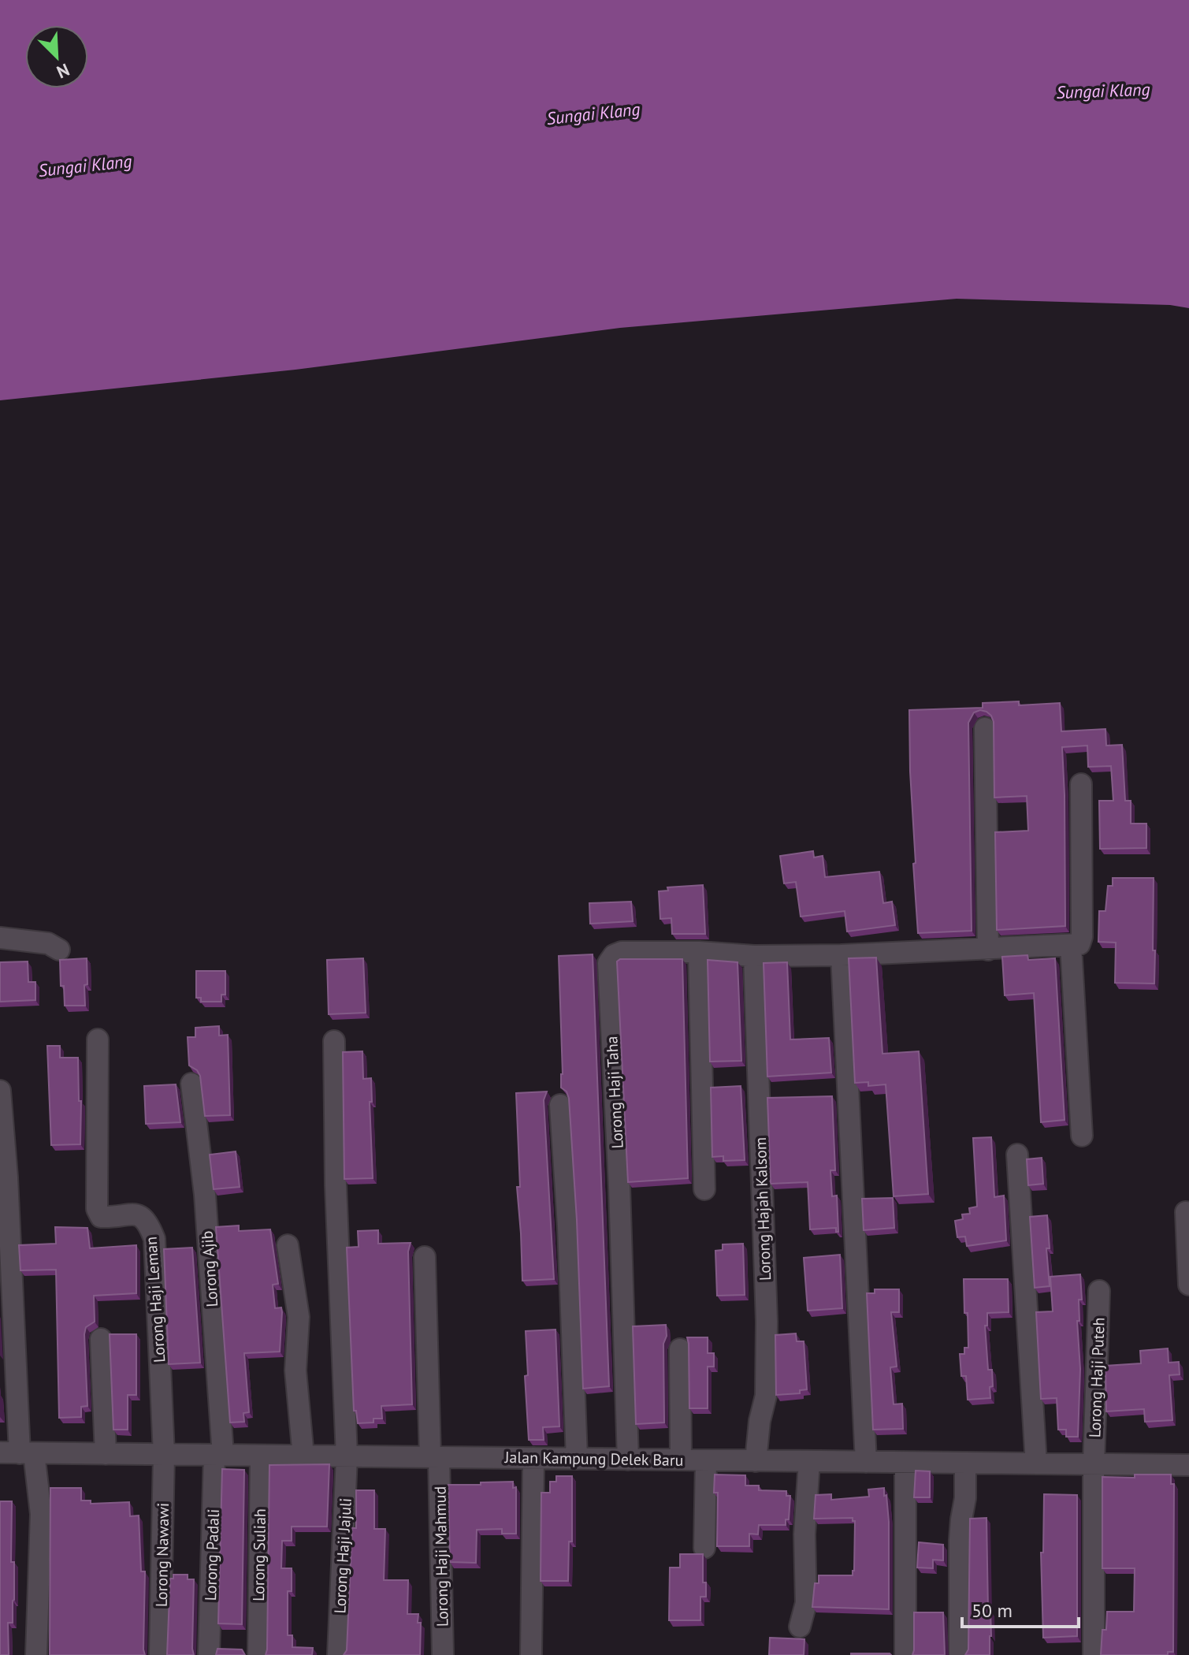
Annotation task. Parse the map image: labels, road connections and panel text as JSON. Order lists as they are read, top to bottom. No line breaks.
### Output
{"streets":{"street":["Lorong Haji Taha","Lorong Hajah Kalsom","Lorong Ajib","Lorong Haji Leman","Lorong Haji Puteh","Jalan Kampung Delek Baru","Lorong Nawawi","Lorong Padali","Lorong Suliah","Lorong Haji Jajuli","Lorong Haji Mahmud"]},"crossings":[["Lorong Haji Taha","Lorong Hajah Kalsom"],["Lorong Haji Taha","Jalan Kampung Delek Baru"],["Lorong Hajah Kalsom","Jalan Kampung Delek Baru"],["Lorong Ajib","Jalan Kampung Delek Baru"],["Lorong Ajib","Lorong Padali"],["Lorong Haji Leman","Jalan Kampung Delek Baru"],["Lorong Haji Leman","Lorong Nawawi"],["Lorong Haji Puteh","Jalan Kampung Delek Baru"],["Jalan Kampung Delek Baru","Lorong Nawawi"],["Jalan Kampung Delek Baru","Lorong Padali"],["Jalan Kampung Delek Baru","Lorong Suliah"],["Jalan Kampung Delek Baru","Lorong Haji Jajuli"],["Jalan Kampung Delek Baru","Lorong Haji Mahmud"]],"water":["Sungai Klang"],"scale_bar":"50 m","north":"bottom right"}
